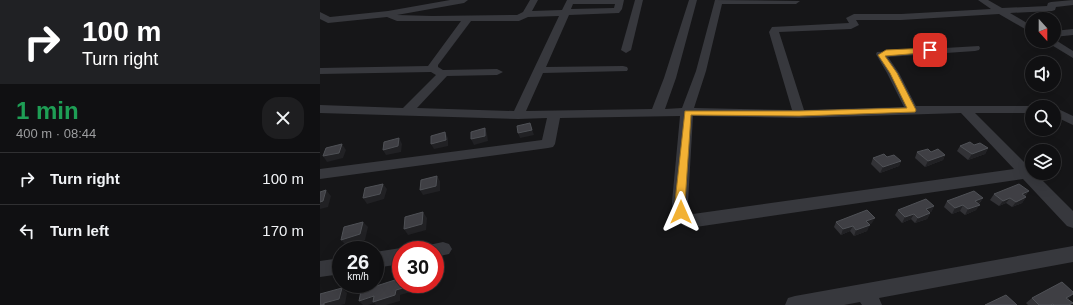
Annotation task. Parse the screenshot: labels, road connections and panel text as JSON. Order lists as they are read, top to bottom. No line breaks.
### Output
{"north":"bottom","page":{"turn":["100 m","Turn right"],"heading":["1 min","400 m · 08:44"],"list":[{"name":"Turn right","value":"100 m"},{"name":"Turn left","value":"170 m"}],"speed":"26 km/h","limit":"30"}}
